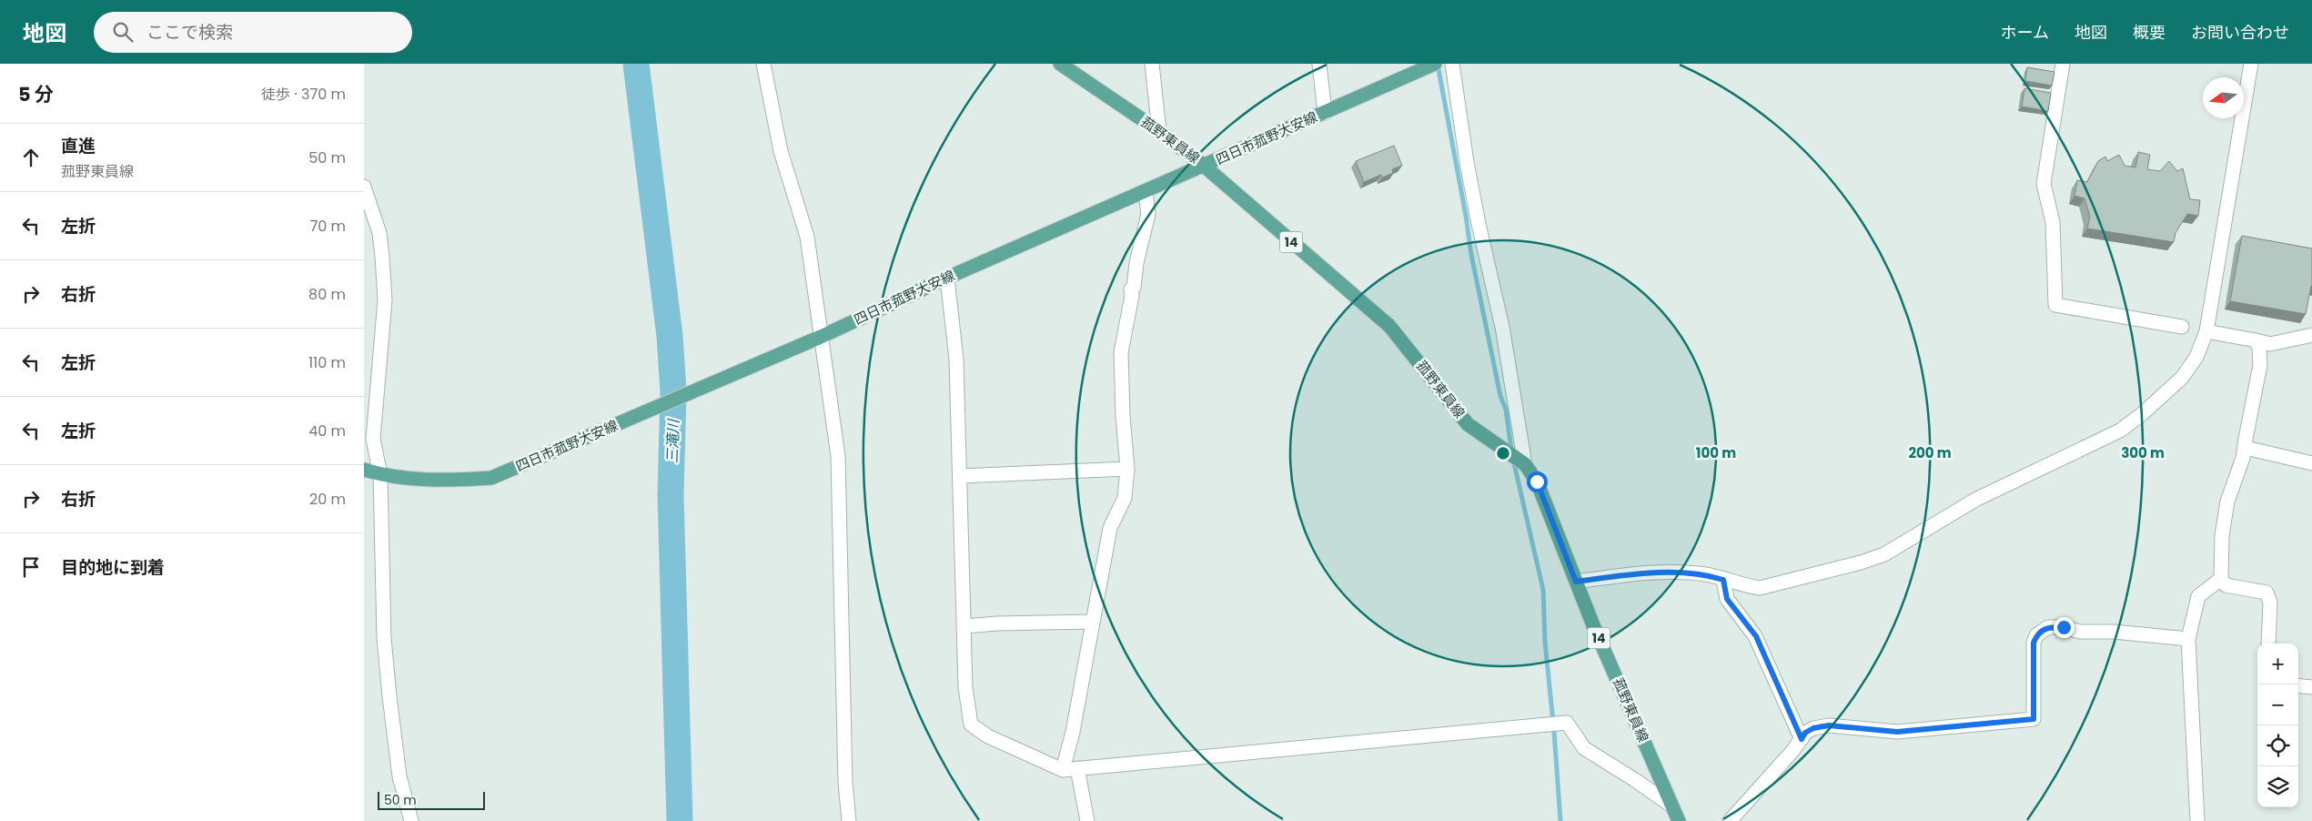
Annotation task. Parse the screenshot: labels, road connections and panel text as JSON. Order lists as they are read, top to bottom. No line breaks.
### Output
{"streets":{"main road":["四日市菰野大安線","菰野東員線","14"]},"crossings":[["四日市菰野大安線","菰野東員線"]],"water":["三滝川"],"scale_bar":"50 m","north":"left","page":{"header":"地図","search":"ここで検索","nav":["ホーム","地図","概要","お問い合わせ"],"heading":["5 分","徒歩 · 370 m"],"list":[["直進","菰野東員線","50 m"],["左折","70 m"],["右折","80 m"],["左折","110 m"],["左折","40 m"],["右折","20 m"],"目的地に到着"],"map_buttons":["+","−"],"scale":"50 m"},"rings":["100 m","200 m","300 m"]}
